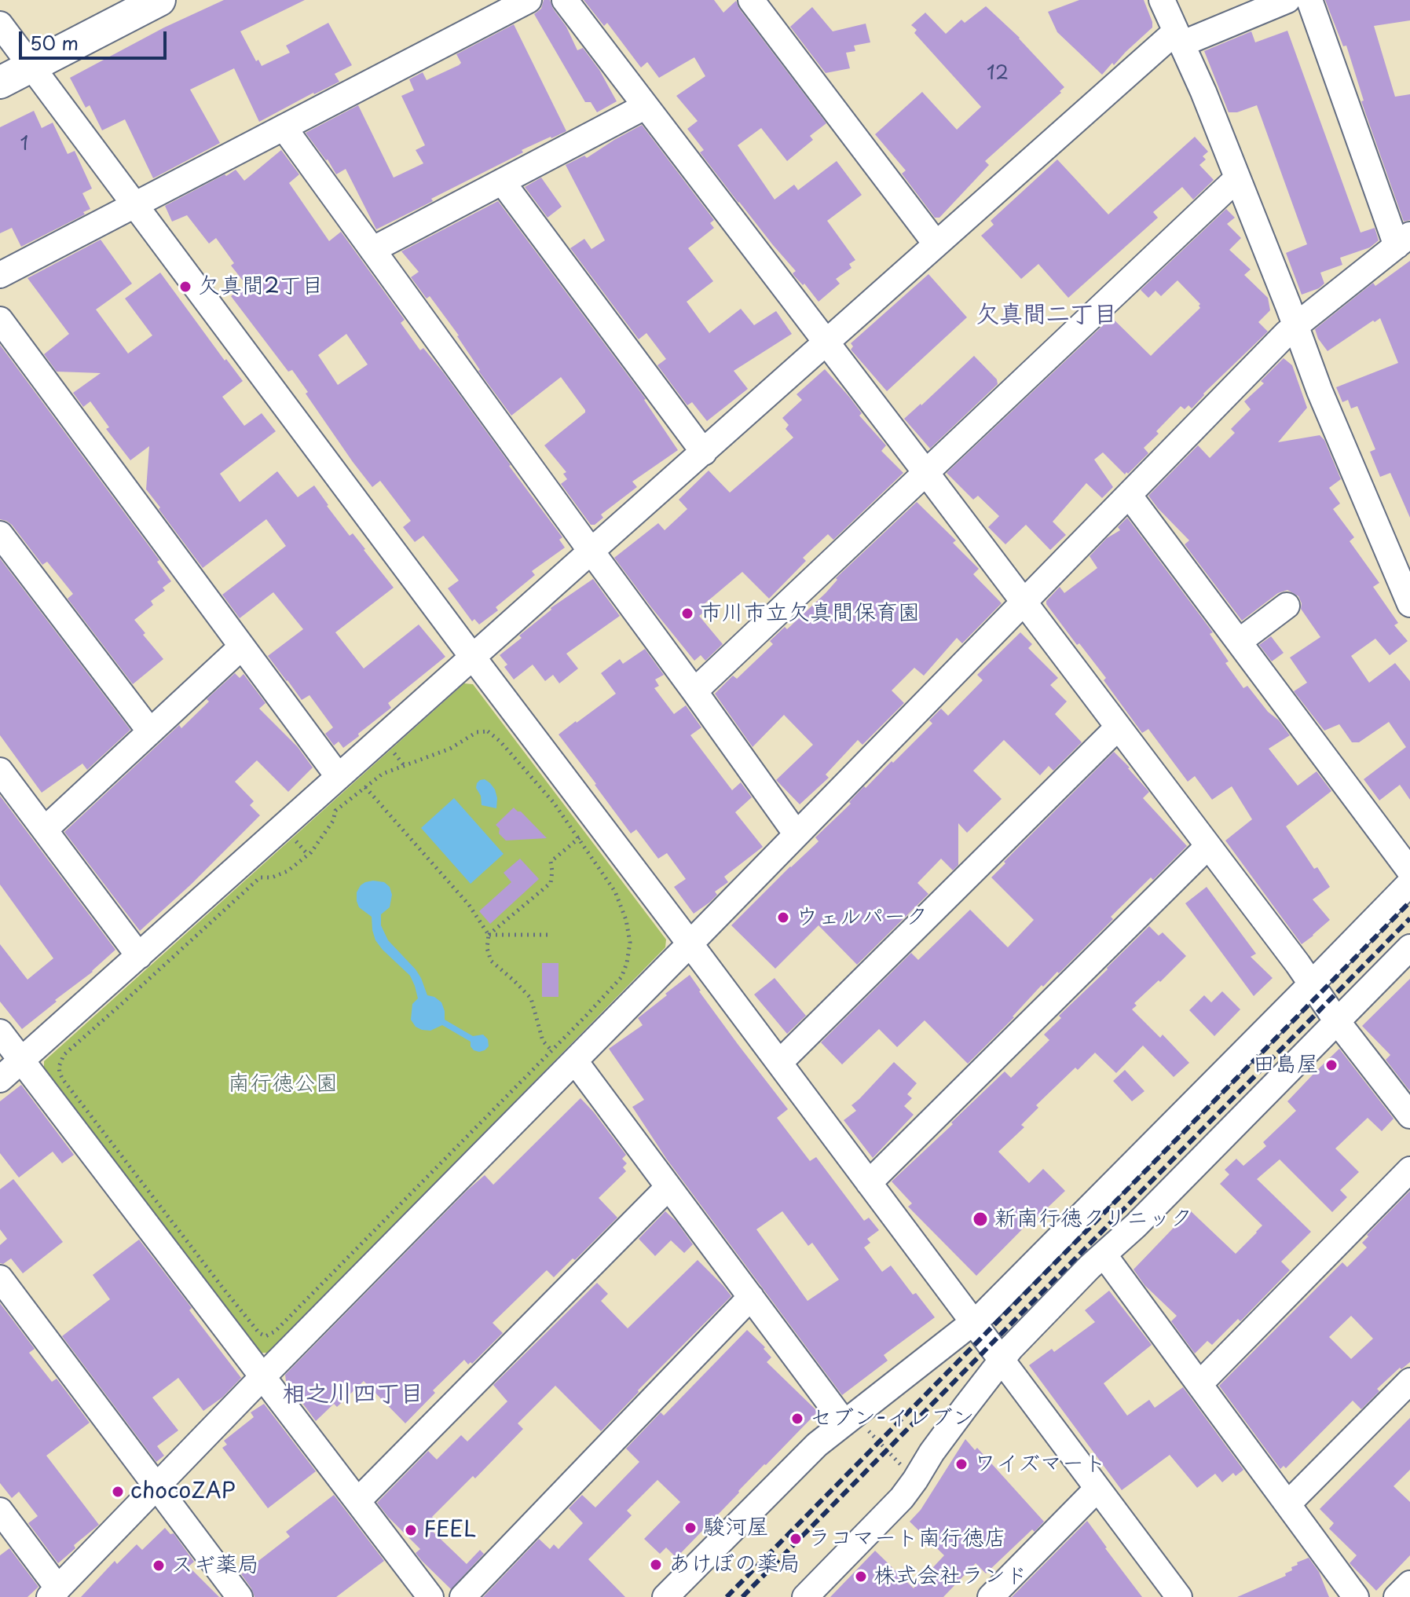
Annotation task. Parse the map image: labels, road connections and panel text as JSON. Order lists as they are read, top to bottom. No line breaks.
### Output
{"districts":["欠真間二丁目","相之川四丁目"],"parks":["南行徳公園"],"places":["欠真間2丁目","市川市立欠真間保育園","ウェルパーク","田島屋","新南行徳クリニック","セブン-イレブン","ワイズマート","chocoZAP","駿河屋","FEEL","ラコマート南行徳店","あけぼの薬局","スギ薬局","株式会社ランド"],"house_numbers":["12","1"],"scale_bar":"50 m"}
